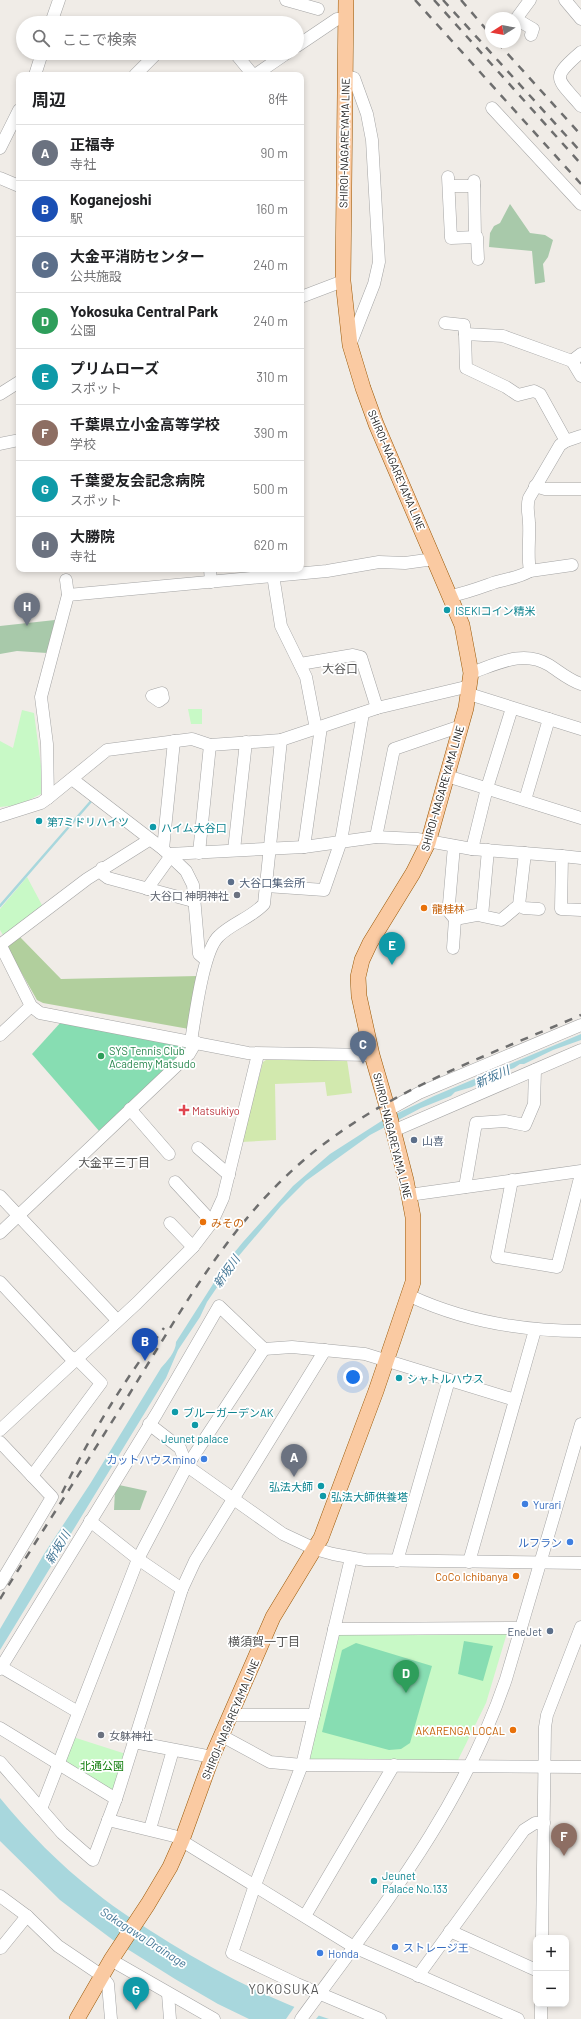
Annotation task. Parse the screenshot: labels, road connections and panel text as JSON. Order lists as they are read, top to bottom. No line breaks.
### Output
{"streets":{"main road":["SHIROI-NAGAREYAMA LINE"]},"districts":["大谷口","大金平三丁目","横須賀一丁目","YOKOSUKA"],"water":["新坂川","Sakagawa Drainage"],"parks":["北通公園"],"places":{"other":["ISEKIコイン精米","第7ミドリハイツ","ハイム大谷口","大谷口集会所","大谷口 神明神社","龍桂林","SYS Tennis Club Academy Matsudo","山喜","みその","シャトルハウス","ブルーガーデンAK","Jeunet palace","カットハウスmino","弘法大師","弘法大師供養塔","Yurari","ルフラン","CoCo Ichibanya","EneJet","AKARENGA LOCAL","女躰神社","Jeunet Palace No.133","ストレージ王","Honda"],"health":["Matsukiyo"]},"north":"left","page":{"search":"ここで検索","heading":["周辺","8件"],"list":[{"mark":"A","name":"正福寺","note":"寺社","value":"90 m"},{"mark":"B","name":"Koganejoshi","note":"駅","value":"160 m"},{"mark":"C","name":"大金平消防センター","note":"公共施設","value":"240 m"},{"mark":"D","name":"Yokosuka Central Park","note":"公園","value":"240 m"},{"mark":"E","name":"プリムローズ","note":"スポット","value":"310 m"},{"mark":"F","name":"千葉県立小金高等学校","note":"学校","value":"390 m"},{"mark":"G","name":"千葉愛友会記念病院","note":"スポット","value":"500 m"},{"mark":"H","name":"大勝院","note":"寺社","value":"620 m"}],"pins":["H","E","C","B","A","D","F","G"],"map_buttons":["+","−"]}}
